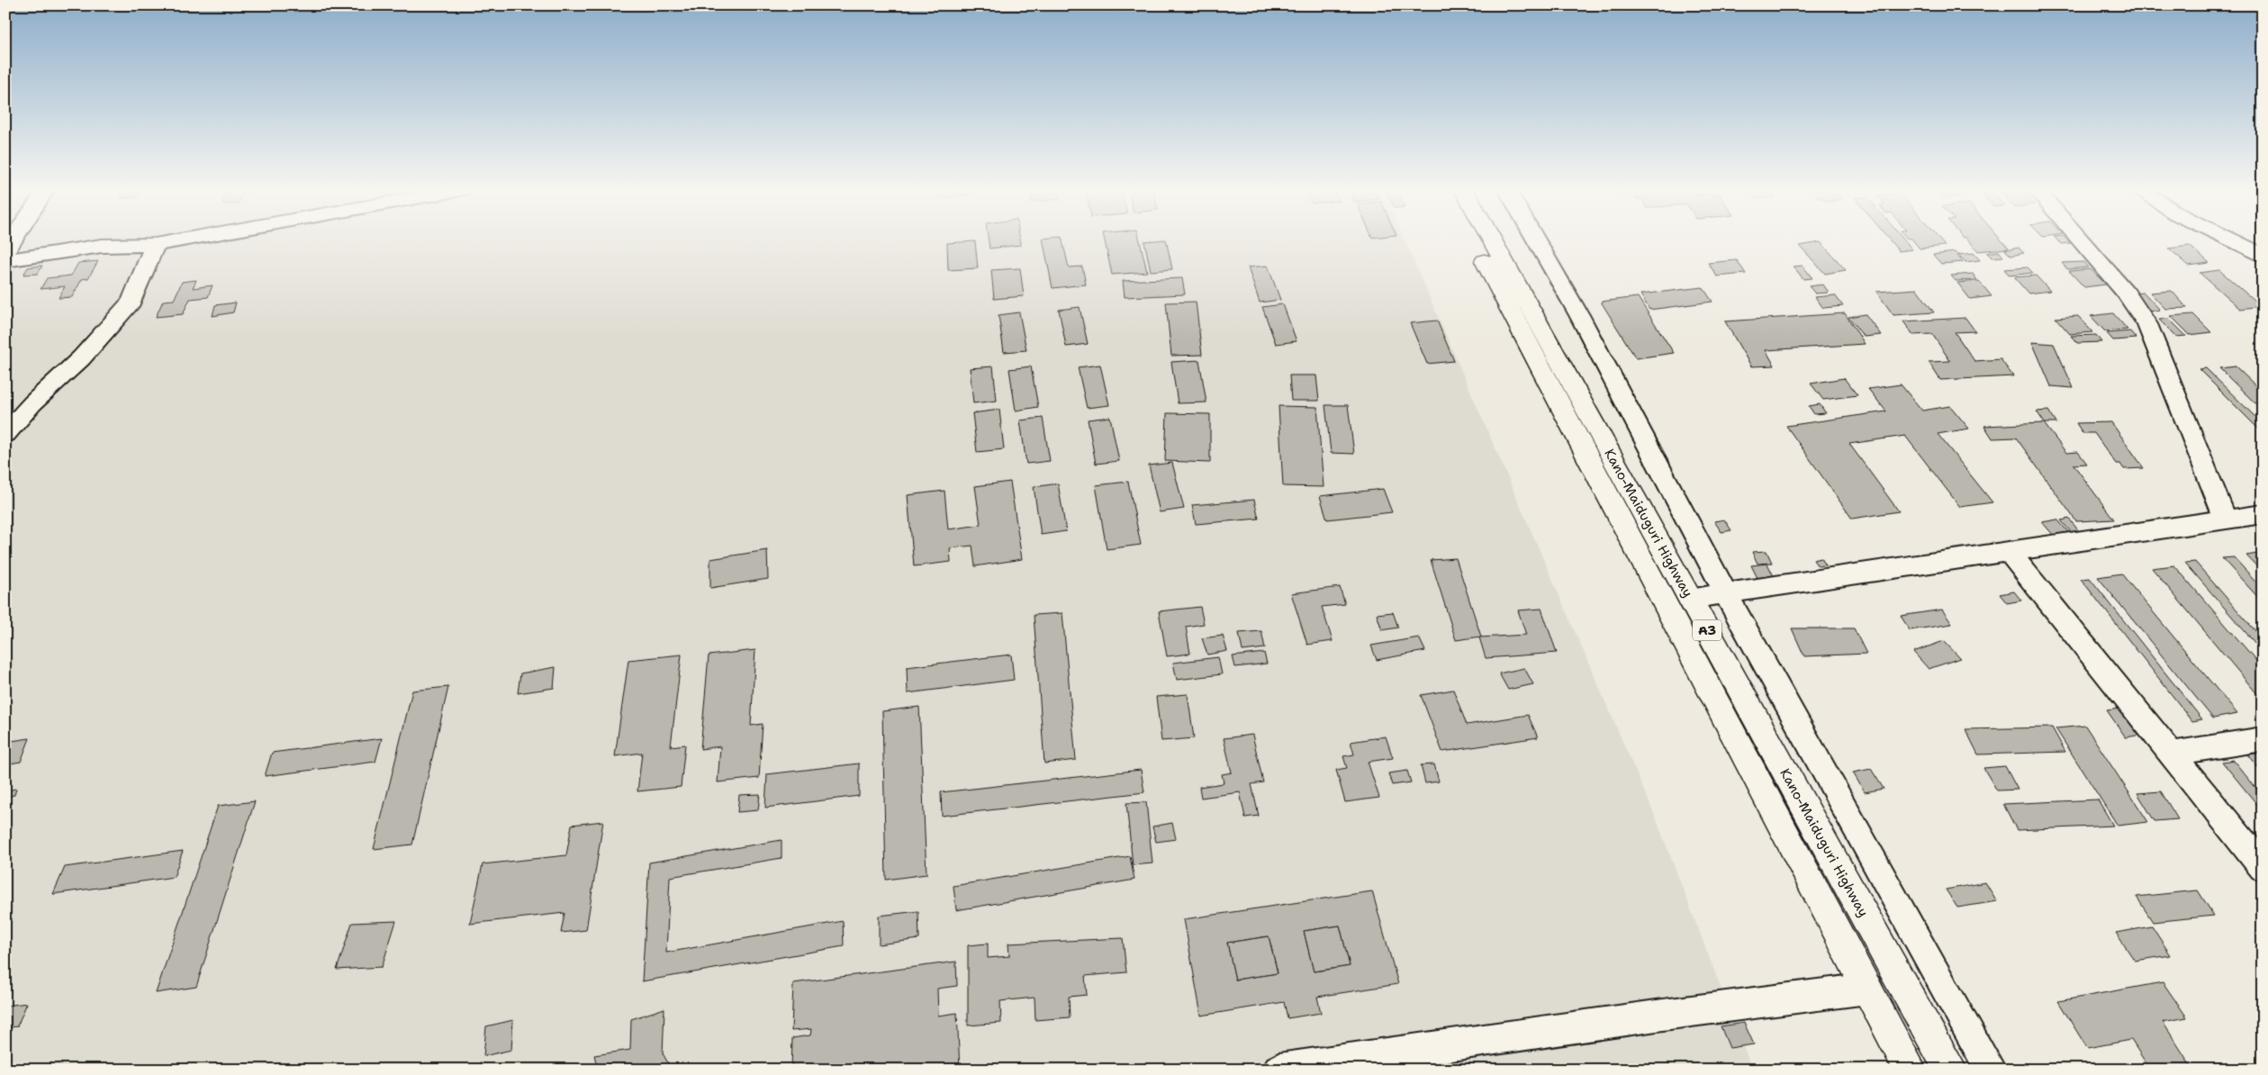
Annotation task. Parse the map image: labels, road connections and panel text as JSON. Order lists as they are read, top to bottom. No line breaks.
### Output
{"streets":{"highway":["Kano-Maiduguri Highway","A3"]}}
